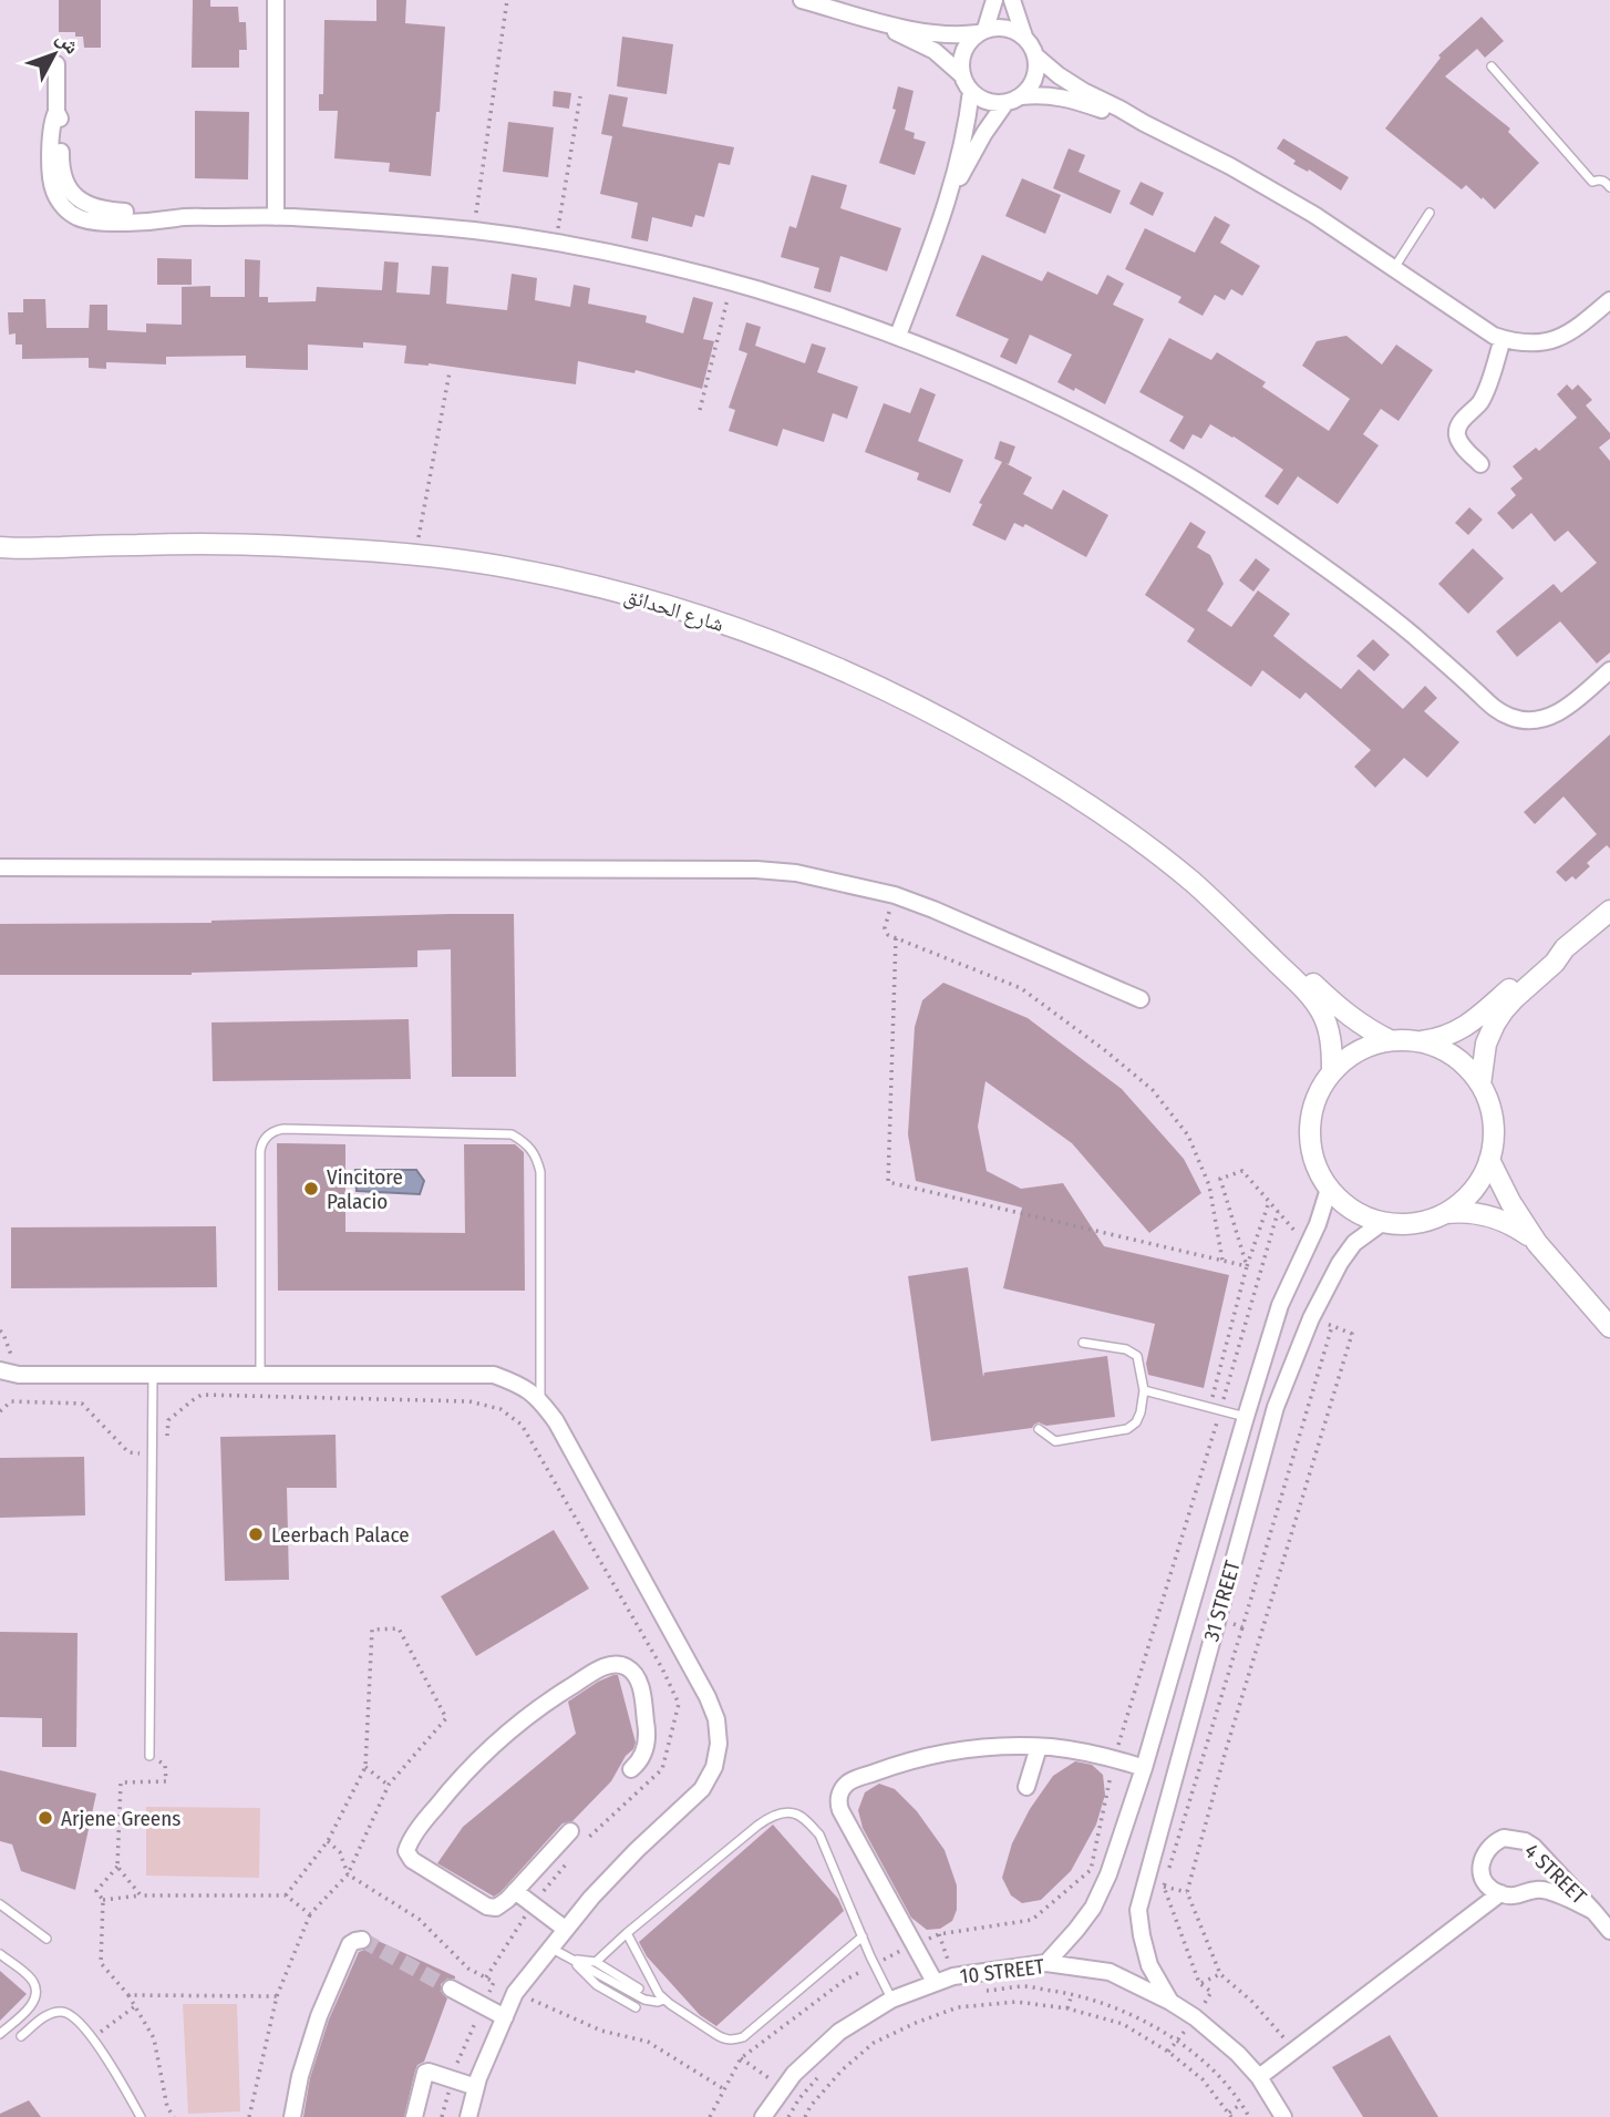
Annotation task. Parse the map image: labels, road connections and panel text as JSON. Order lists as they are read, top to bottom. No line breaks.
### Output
{"streets":{"street":["شارع الحدائق","31 STREET","4 STREET","10 STREET"]},"crossings":[["31 STREET","10 STREET"]],"places":["Vincitore Palacio","Leerbach Palace","Arjene Greens"],"north":"top right"}
